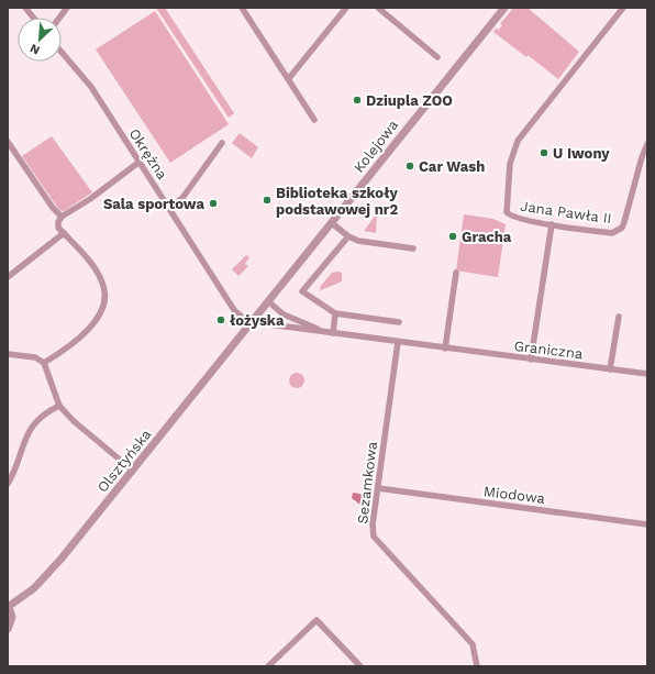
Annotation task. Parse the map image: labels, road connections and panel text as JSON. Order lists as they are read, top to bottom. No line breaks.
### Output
{"streets":{"street":["Kolejowa","Okrężna","Jana Pawła II","Graniczna","Olsztyńska","Sezamkowa","Miodowa"]},"crossings":[["Kolejowa","Okrężna"],["Kolejowa","Graniczna"],["Kolejowa","Olsztyńska"],["Okrężna","Graniczna"],["Okrężna","Olsztyńska"],["Graniczna","Olsztyńska"],["Graniczna","Sezamkowa"],["Sezamkowa","Miodowa"]],"places":["Dziupla ZOO","U Iwony","Car Wash","Biblioteka szkoły podstawowej nr2","Sala sportowa","Gracha","łożyska"],"north":"bottom left"}
